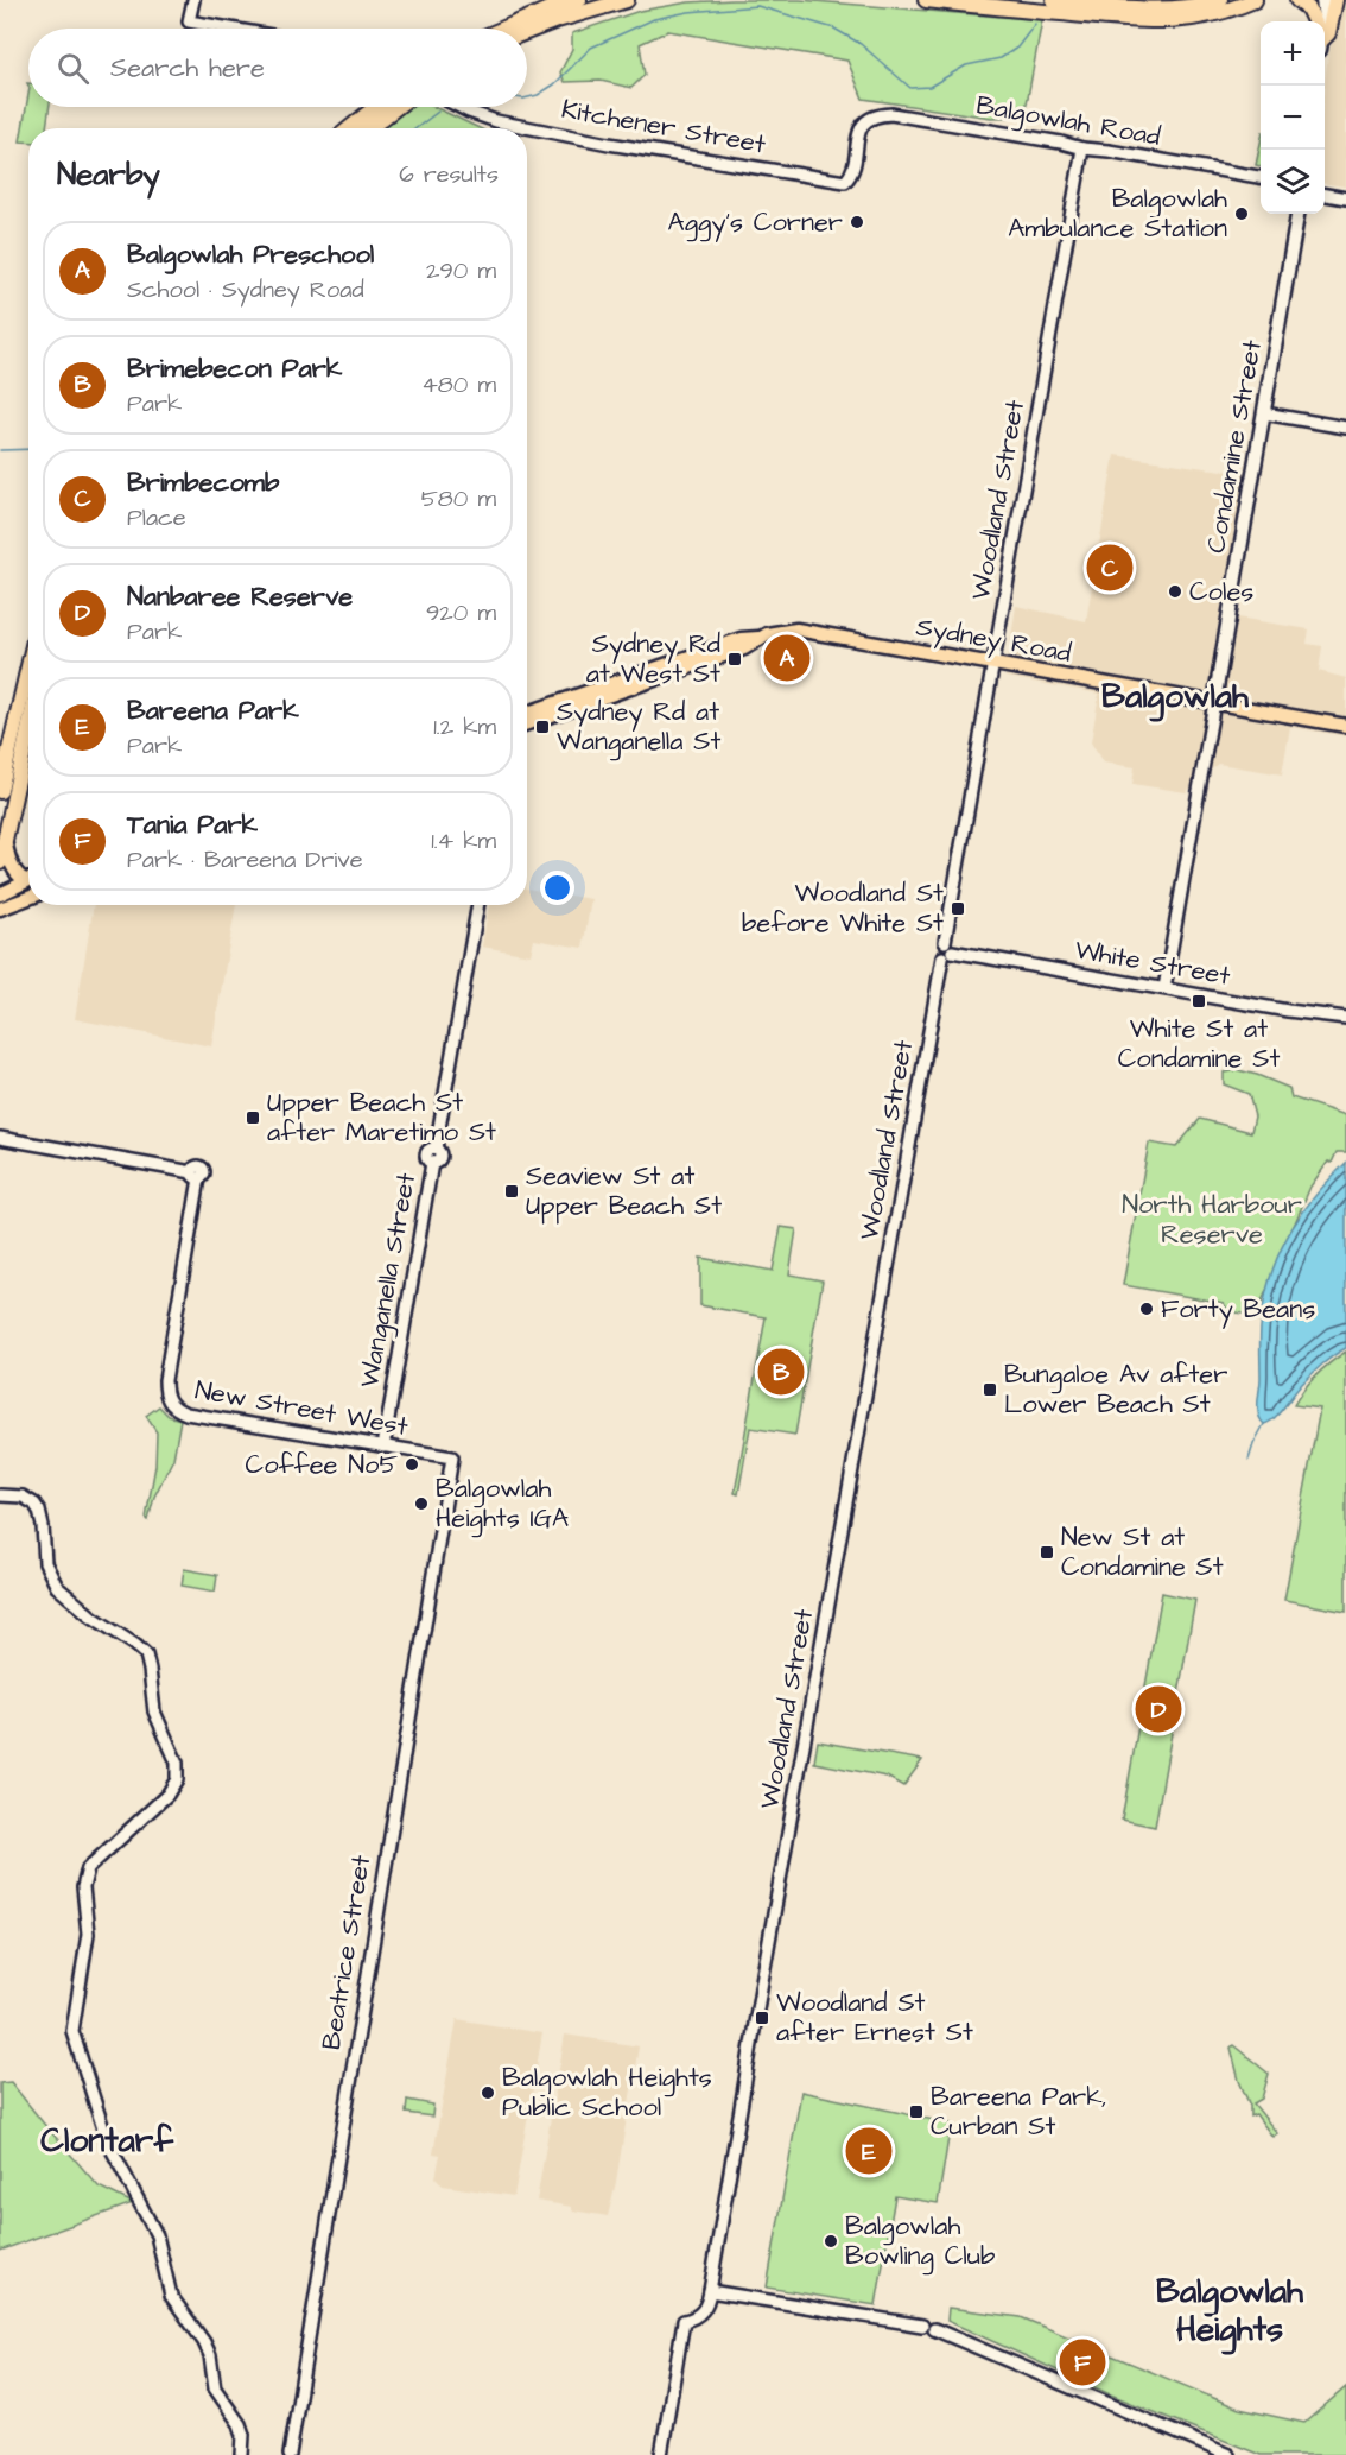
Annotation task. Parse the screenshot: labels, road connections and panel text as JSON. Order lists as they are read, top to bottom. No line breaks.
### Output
{"streets":{"main road":["Condamine Street","Sydney Road"],"street":["Balgowlah Road","Kitchener Street","Woodland Street","White Street","Wanganella Street","New Street West","Beatrice Street"]},"crossings":[["Balgowlah Road","Kitchener Street"],["Balgowlah Road","Woodland Street"],["Condamine Street","Sydney Road"],["Condamine Street","White Street"],["Woodland Street","Sydney Road"],["Woodland Street","White Street"],["Wanganella Street","New Street West"],["New Street West","Beatrice Street"]],"districts":["Balgowlah","Clontarf","Balgowlah Heights"],"parks":["North Harbour Reserve"],"places":{"other":["Balgowlah Ambulance Station","Aggy’s Corner","Coles","Forty Beans","Coffee No5","Balgowlah Heights IGA","Balgowlah Heights Public School","Balgowlah Bowling Club"],"transit":["Sydney Rd at West St","Sydney Rd at Wanganella St","Woodland St before White St","White St at Condamine St","Upper Beach St after Maretimo St","Seaview St at Upper Beach St","Bungaloe Av after Lower Beach St","New St at Condamine St","Woodland St after Ernest St","Bareena Park, Curban St"]},"page":{"map_buttons":["+","−"],"search":"Search here","heading":["Nearby","6 results"],"list":[{"mark":"A","name":"Balgowlah Preschool","note":"School · Sydney Road","value":"290 m"},{"mark":"B","name":"Brimebecon Park","note":"Park","value":"480 m"},{"mark":"C","name":"Brimbecomb","note":"Place","value":"580 m"},{"mark":"D","name":"Nanbaree Reserve","note":"Park","value":"920 m"},{"mark":"E","name":"Bareena Park","note":"Park","value":"1.2 km"},{"mark":"F","name":"Tania Park","note":"Park · Bareena Drive","value":"1.4 km"}],"pins":["C","A","B","D","E","F"]}}
